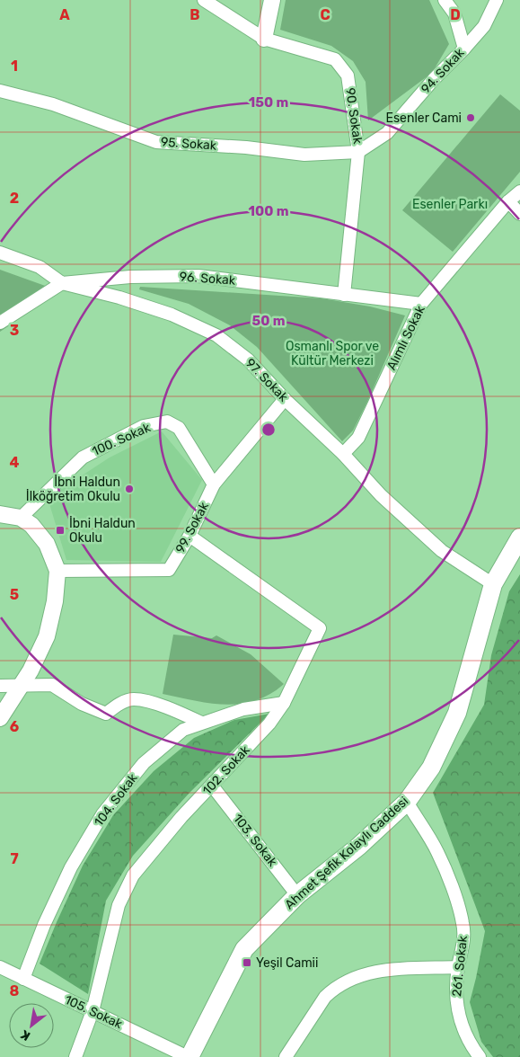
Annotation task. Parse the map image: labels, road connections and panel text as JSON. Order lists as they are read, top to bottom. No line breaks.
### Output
{"streets":{"main road":["Ahmet Şefik Kolaylı Caddesi"],"street":["94. Sokak","90. Sokak","95. Sokak","96. Sokak","Alımlı Sokak","97. Sokak","100. Sokak","99. Sokak","102. Sokak","104. Sokak","103. Sokak","261. Sokak","105. Sokak"]},"crossings":[["94. Sokak","90. Sokak"],["94. Sokak","95. Sokak"],["90. Sokak","95. Sokak"],["90. Sokak","96. Sokak"],["96. Sokak","Alımlı Sokak"],["96. Sokak","97. Sokak"],["Alımlı Sokak","97. Sokak"],["97. Sokak","99. Sokak"],["97. Sokak","Ahmet Şefik Kolaylı Caddesi"],["100. Sokak","99. Sokak"],["99. Sokak","102. Sokak"],["102. Sokak","104. Sokak"],["102. Sokak","103. Sokak"],["102. Sokak","105. Sokak"],["104. Sokak","105. Sokak"],["103. Sokak","Ahmet Şefik Kolaylı Caddesi"],["Ahmet Şefik Kolaylı Caddesi","261. Sokak"],["Ahmet Şefik Kolaylı Caddesi","105. Sokak"]],"parks":["Esenler Parkı","Osmanlı Spor ve Kültür Merkezi"],"places":{"other":["Esenler Cami","İbni Haldun İlköğretim Okulu"],"transit":["İbni Haldun Okulu","Yeşil Camii"]},"north":"bottom left","grid":{"columns":["A","B","C","D"],"rows":["1","2","3","4","5","6","7","8"]},"rings":["150 m","100 m","50 m"]}
